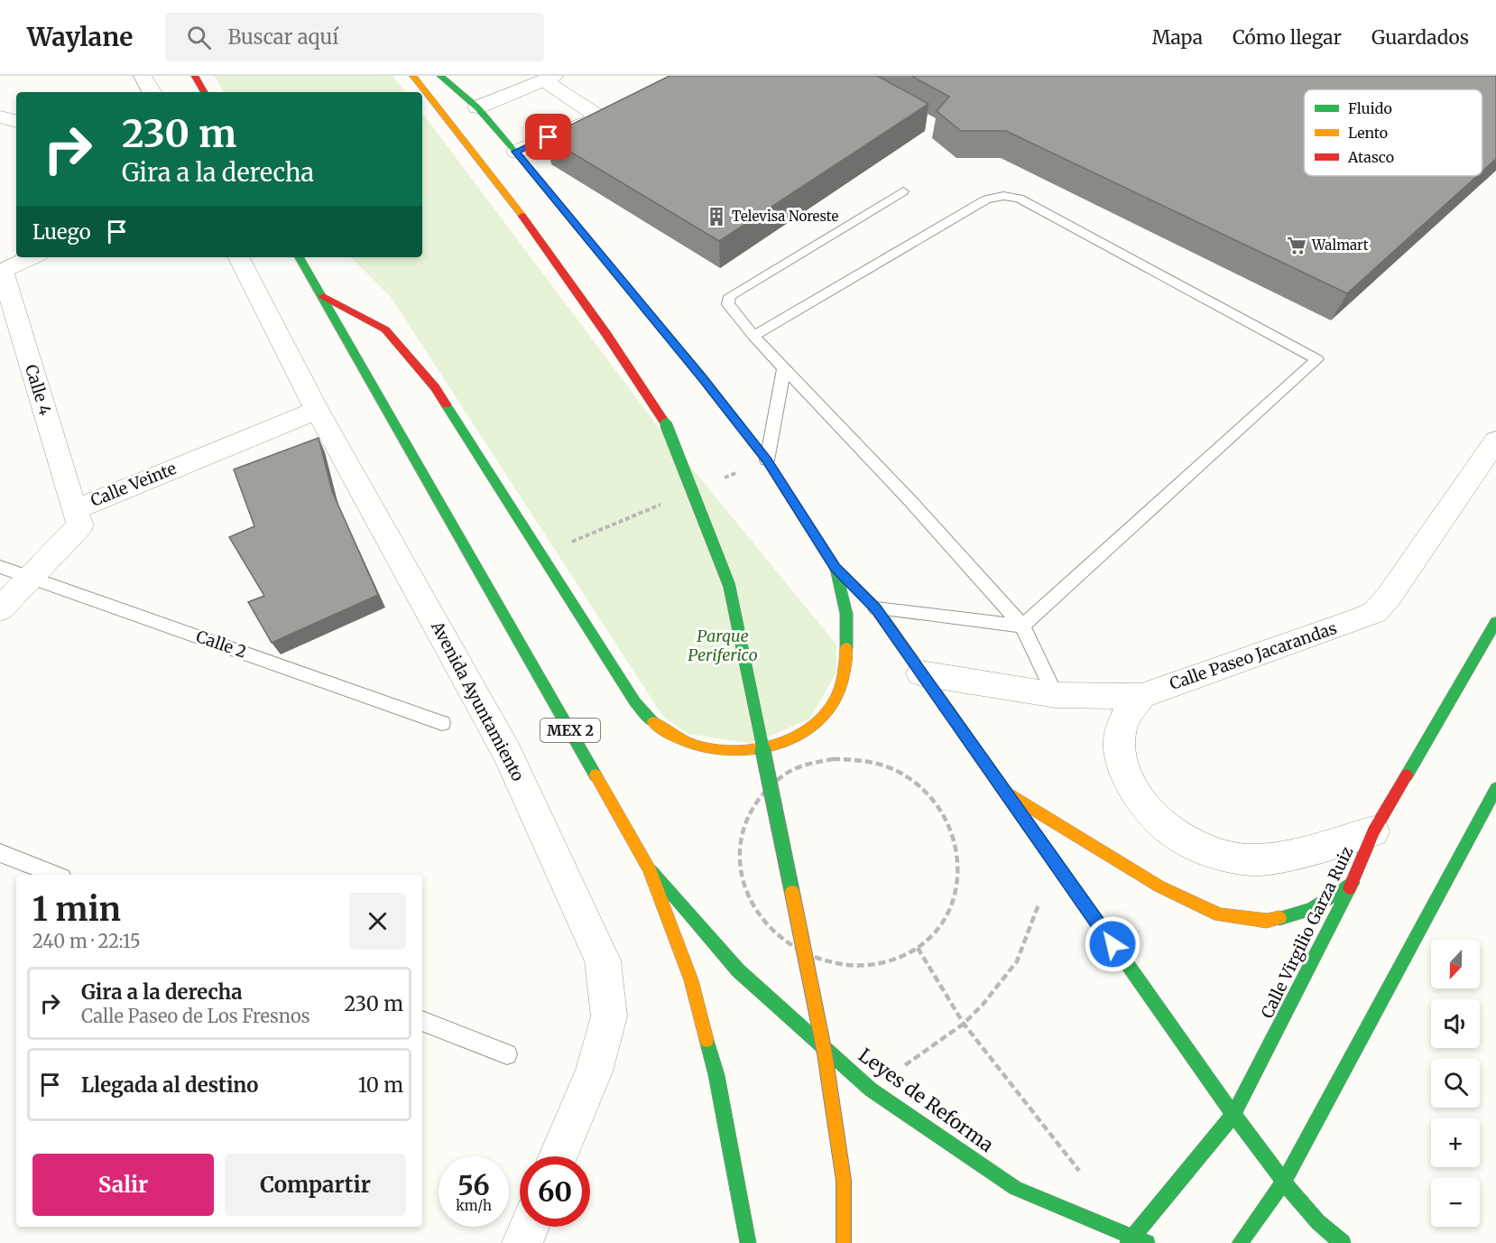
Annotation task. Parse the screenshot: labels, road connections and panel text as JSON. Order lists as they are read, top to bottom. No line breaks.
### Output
{"streets":{"main road":["MEX 2","Calle Virgilio Garza Ruiz","Leyes de Reforma"],"street":["Calle 4","Calle Veinte","Calle Paseo Jacarandas","Avenida Ayuntamiento"],"lane":["Calle 2"]},"crossings":[["Calle 4","Calle Veinte"],["Calle Veinte","Calle 2"],["Calle Veinte","Avenida Ayuntamiento"],["MEX 2","Leyes de Reforma"],["Calle Virgilio Garza Ruiz","Leyes de Reforma"]],"parks":["Parque Periferico"],"places":{"building":["Televisa Noreste"],"supermarket":["Walmart"]},"legend":["Fluido","Lento","Atasco"],"north":"bottom","page":{"header":"Waylane","search":"Buscar aquí","nav":["Mapa","Cómo llegar","Guardados"],"turn":["230 m","Gira a la derecha"],"then":"Luego","heading":["1 min","240 m · 22:15"],"map_buttons":["+","−"],"list":[{"name":"Gira a la derecha","note":"Calle Paseo de Los Fresnos","value":"230 m"},{"name":"Llegada al destino","value":"10 m"}],"buttons":["Salir","Compartir"],"speed":"56 km/h","limit":"60"}}
